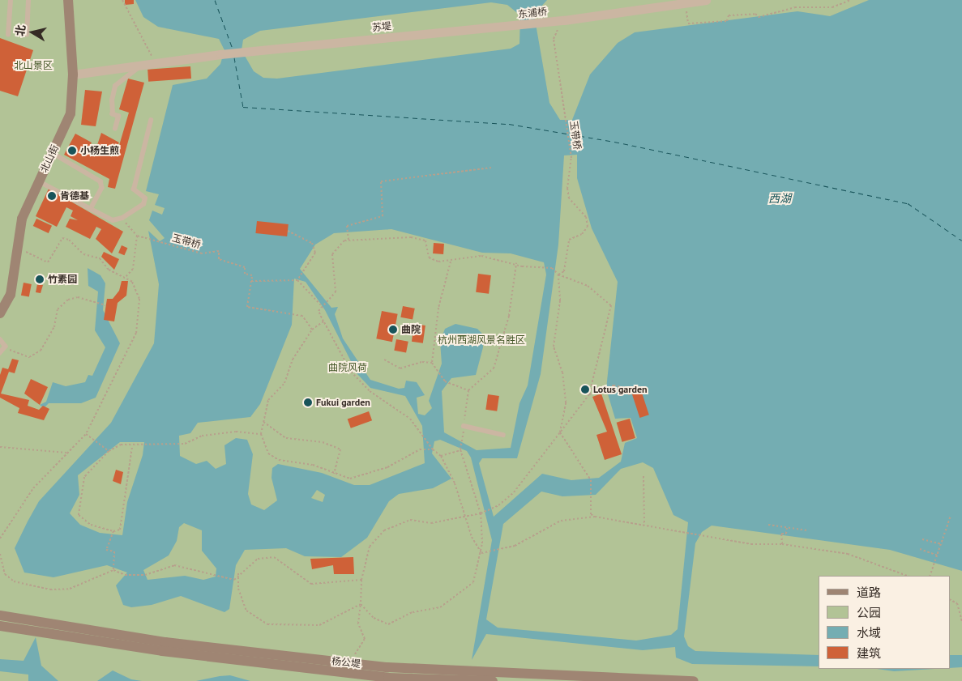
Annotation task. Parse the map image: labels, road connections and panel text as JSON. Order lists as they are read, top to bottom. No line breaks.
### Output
{"streets":{"main road":["北山街","杨公堤"],"street":["东浦桥","苏堤"],"path":["玉带桥"]},"crossings":[["东浦桥","苏堤"],["东浦桥","玉带桥"]],"water":["西湖"],"parks":["北山景区","杭州西湖风景名胜区","曲院风荷"],"places":["小杨生煎","肯德基","竹素园","曲院","Lotus garden","Fukui garden"],"legend":["道路","公园","水域","建筑"],"north":"left"}
